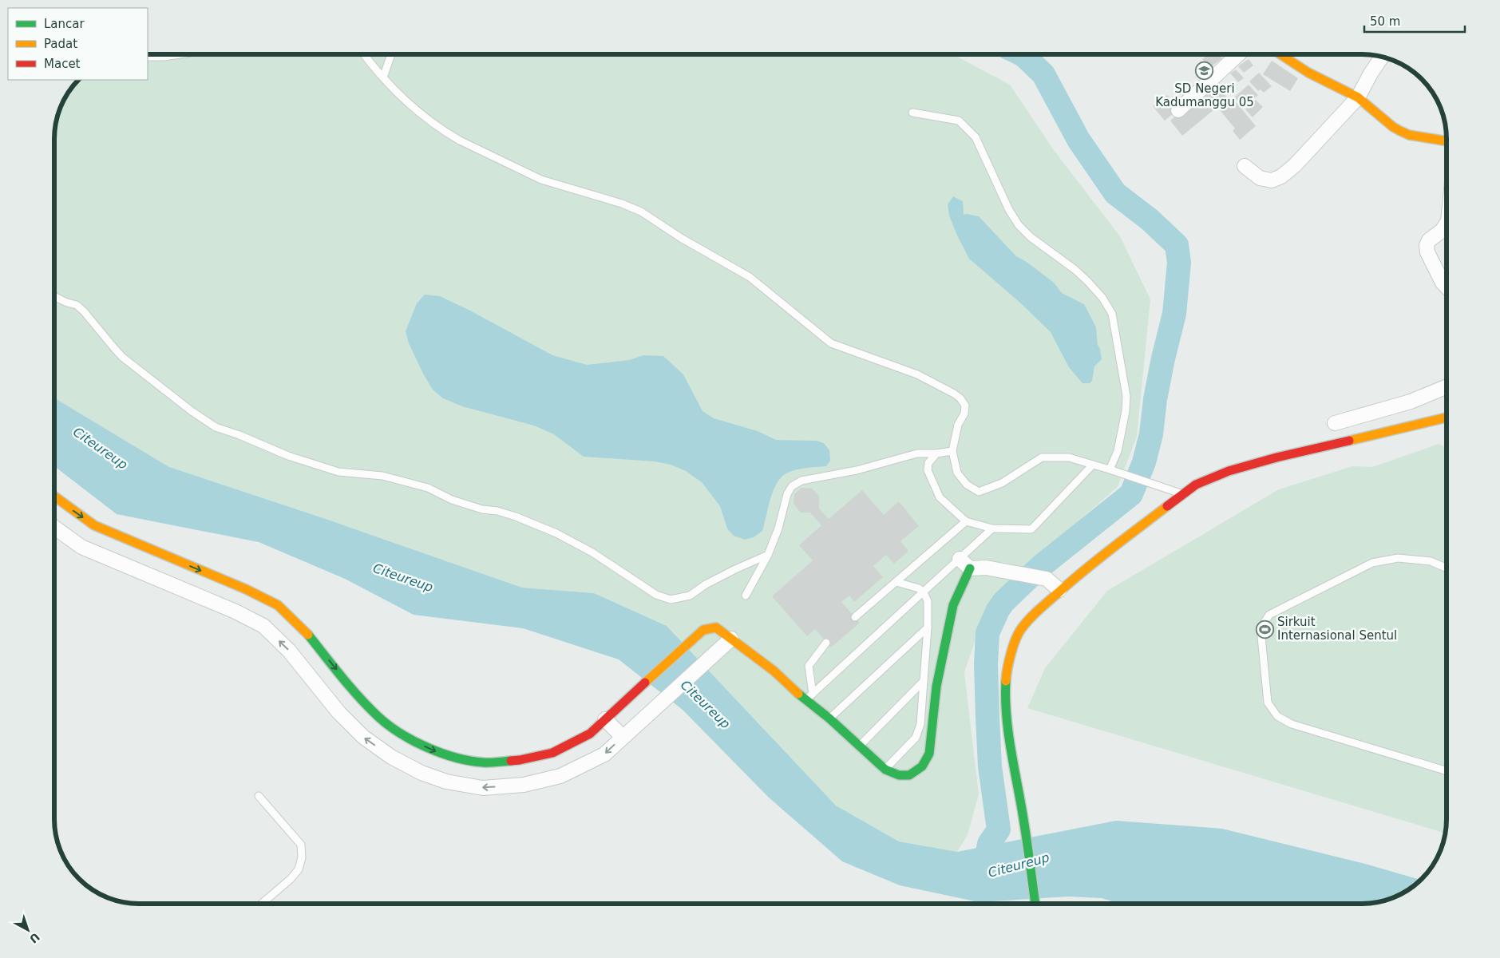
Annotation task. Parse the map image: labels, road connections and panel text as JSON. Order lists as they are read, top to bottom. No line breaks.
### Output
{"water":["Citeureup"],"places":{"school or university":["SD Negeri Kadumanggu 05"],"sports":["Sirkuit Internasional Sentul"]},"legend":["Lancar","Padat","Macet"],"scale_bar":"50 m","north":"bottom right"}
